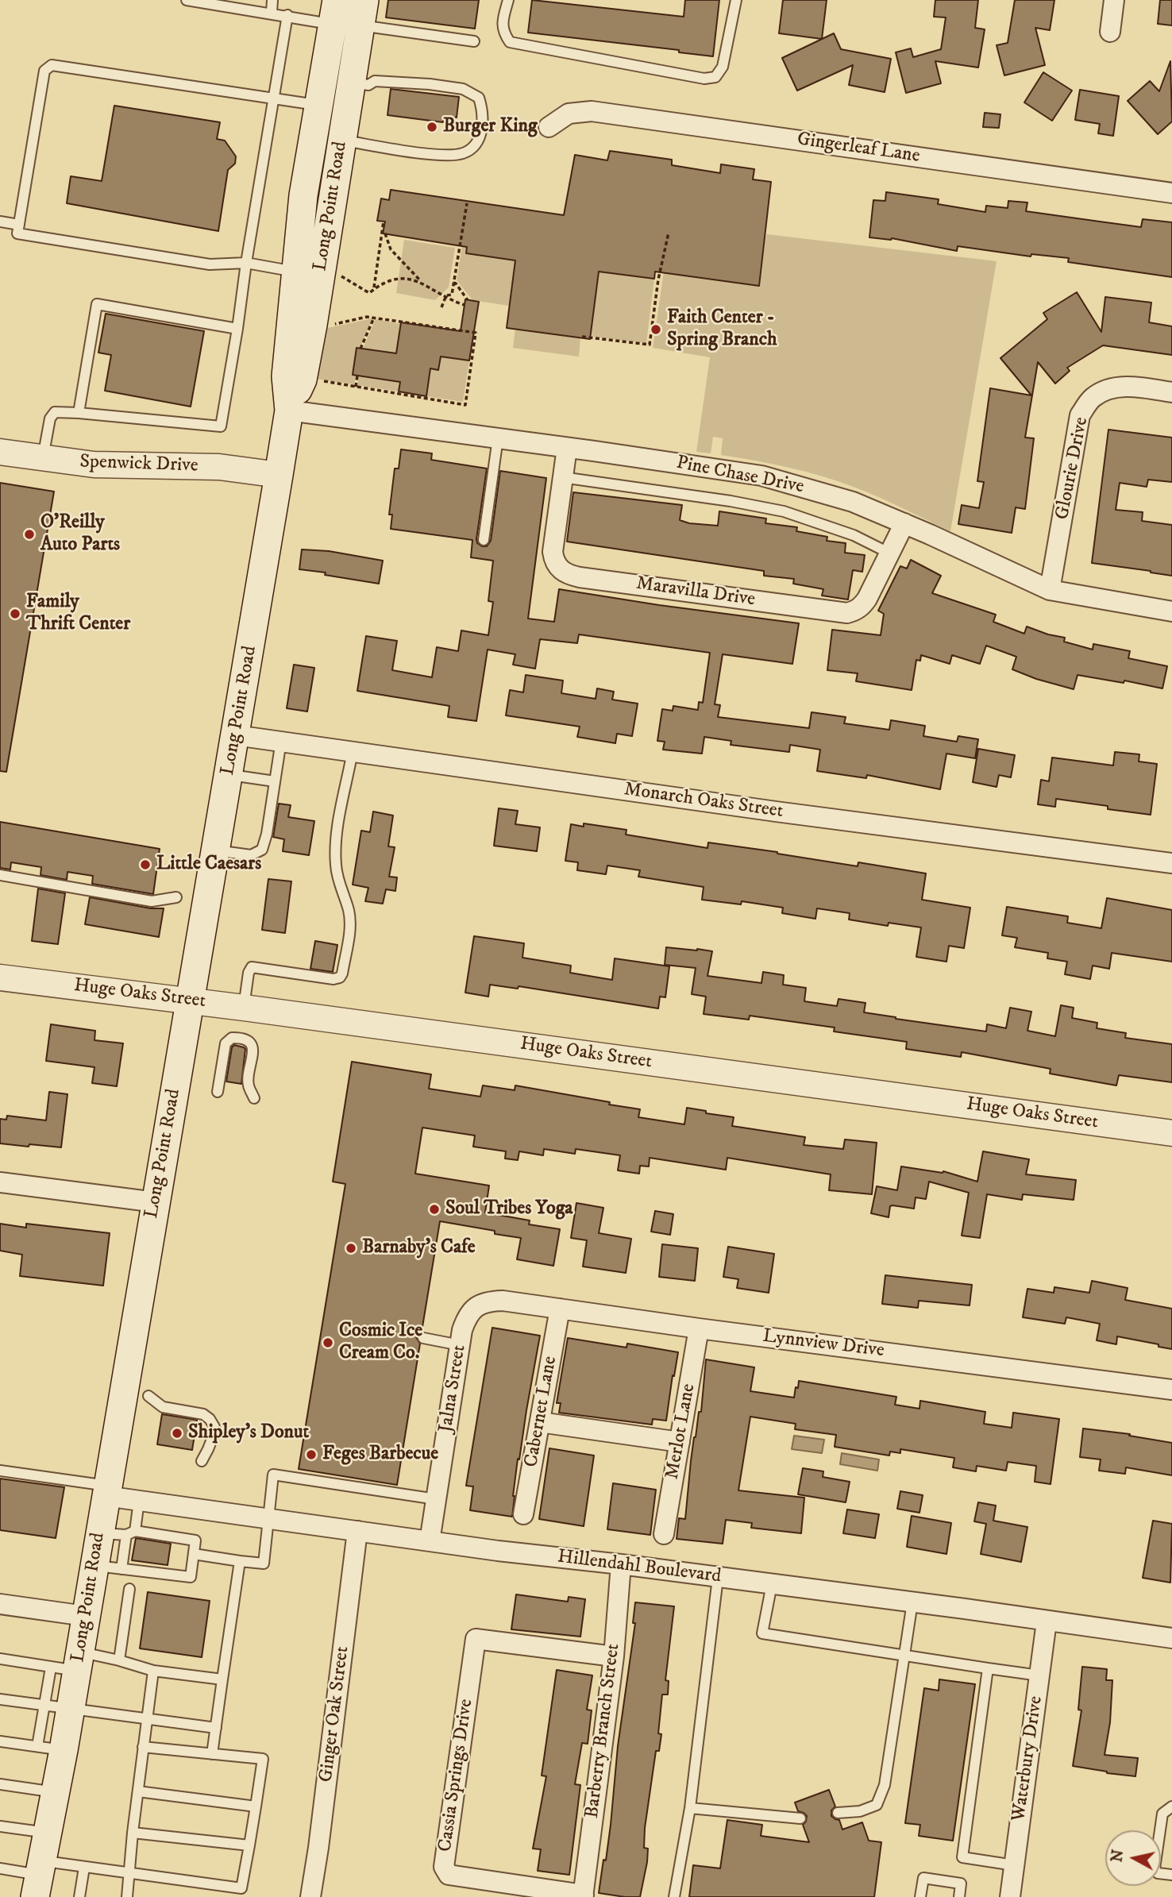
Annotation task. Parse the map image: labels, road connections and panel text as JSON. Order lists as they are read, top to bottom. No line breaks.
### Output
{"streets":{"main road":["Long Point Road"],"street":["Gingerleaf Lane","Spenwick Drive","Glourie Drive","Pine Chase Drive","Maravilla Drive","Monarch Oaks Street","Huge Oaks Street","Lynnview Drive","Jalna Street","Cabernet Lane","Merlot Lane","Hillendahl Boulevard","Ginger Oak Street","Barberry Branch Street","Waterbury Drive","Cassia Springs Drive"]},"crossings":[["Long Point Road","Spenwick Drive"],["Long Point Road","Pine Chase Drive"],["Long Point Road","Monarch Oaks Street"],["Long Point Road","Huge Oaks Street"],["Long Point Road","Hillendahl Boulevard"],["Glourie Drive","Pine Chase Drive"],["Pine Chase Drive","Maravilla Drive"],["Lynnview Drive","Jalna Street"],["Lynnview Drive","Cabernet Lane"],["Lynnview Drive","Merlot Lane"],["Jalna Street","Hillendahl Boulevard"],["Hillendahl Boulevard","Ginger Oak Street"],["Hillendahl Boulevard","Barberry Branch Street"],["Hillendahl Boulevard","Waterbury Drive"],["Barberry Branch Street","Cassia Springs Drive"]],"places":["Burger King","Faith Center - Spring Branch","O'Reilly Auto Parts","Family Thrift Center","Little Caesars","Soul Tribes Yoga","Barnaby's Cafe","Cosmic Ice Cream Co.","Shipley's Donut","Feges Barbecue"],"north":"left"}
